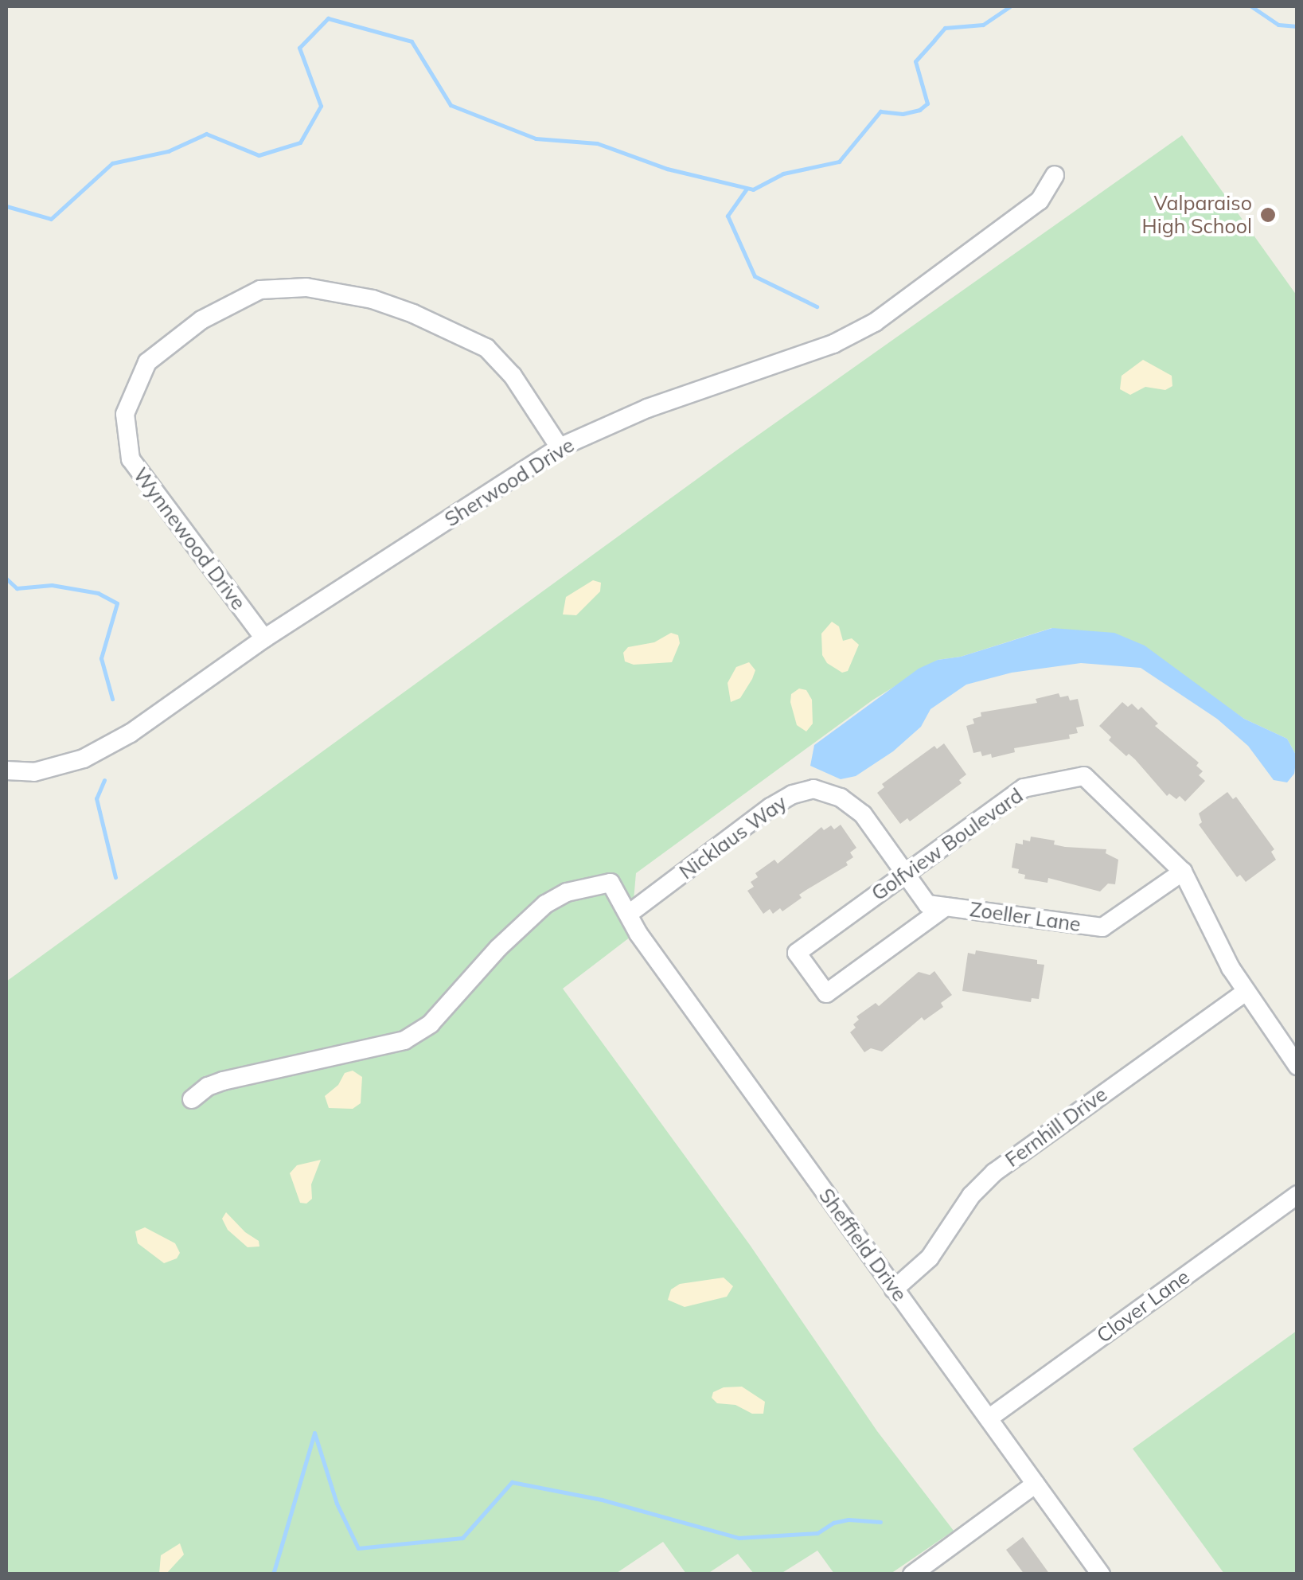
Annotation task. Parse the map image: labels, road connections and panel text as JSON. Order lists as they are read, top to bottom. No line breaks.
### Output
{"streets":{"street":["Sherwood Drive","Wynnewood Drive","Nicklaus Way","Golfview Boulevard","Zoeller Lane","Fernhill Drive","Sheffield Drive","Clover Lane"]},"crossings":[["Sherwood Drive","Wynnewood Drive"],["Nicklaus Way","Golfview Boulevard"],["Nicklaus Way","Zoeller Lane"],["Nicklaus Way","Sheffield Drive"],["Golfview Boulevard","Zoeller Lane"],["Golfview Boulevard","Fernhill Drive"],["Fernhill Drive","Sheffield Drive"],["Sheffield Drive","Clover Lane"]],"places":["Valparaiso High School"]}
